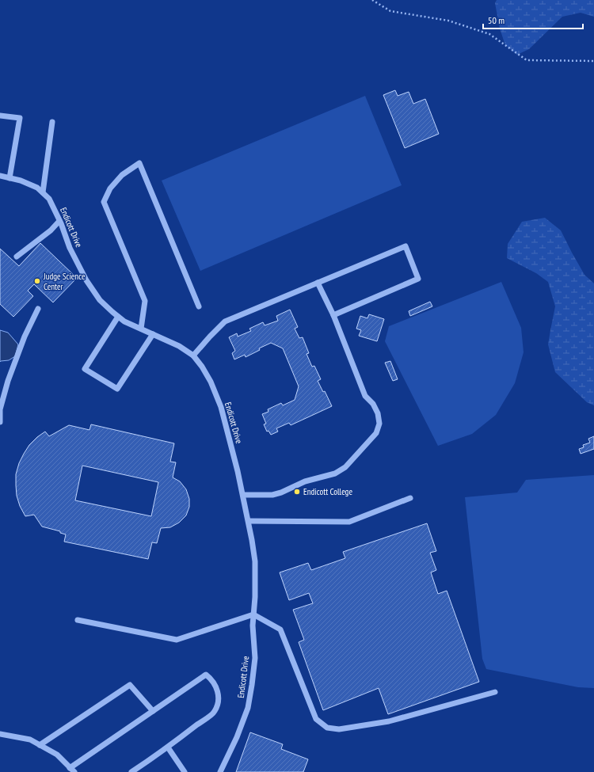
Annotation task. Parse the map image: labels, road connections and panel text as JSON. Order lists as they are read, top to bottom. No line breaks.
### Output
{"streets":{"street":["Endicott Drive"]},"places":["Judge Science Center","Endicott College"],"scale_bar":"50 m"}
